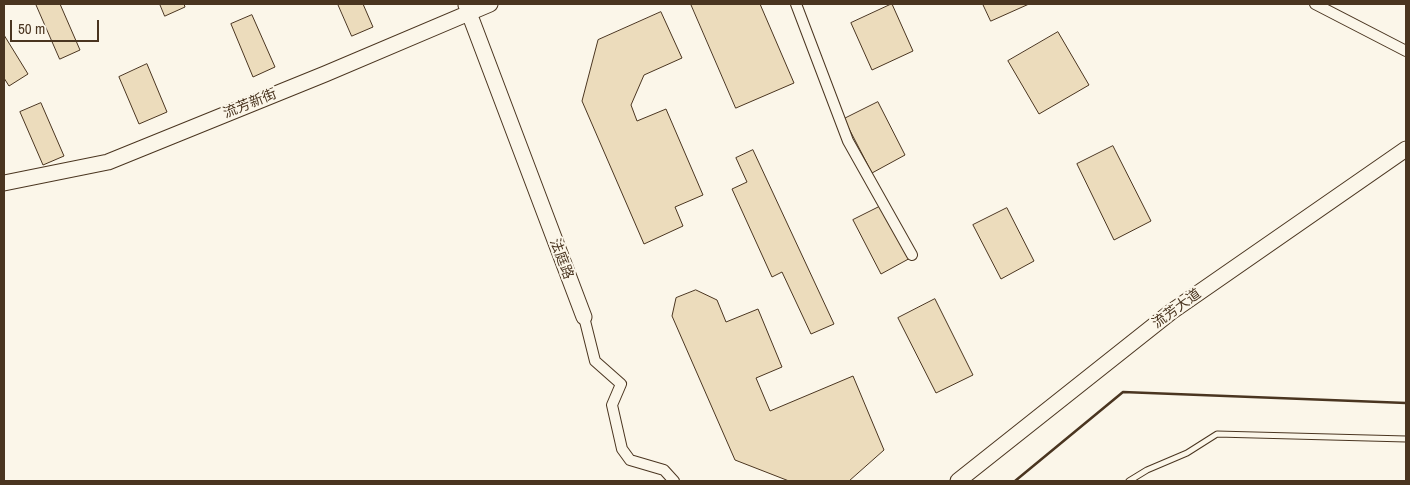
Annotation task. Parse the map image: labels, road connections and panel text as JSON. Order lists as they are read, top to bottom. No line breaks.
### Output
{"streets":{"main road":["流芳新街","法庭路","流芳大道"]},"crossings":[["流芳新街","法庭路"]],"scale_bar":"50 m"}
